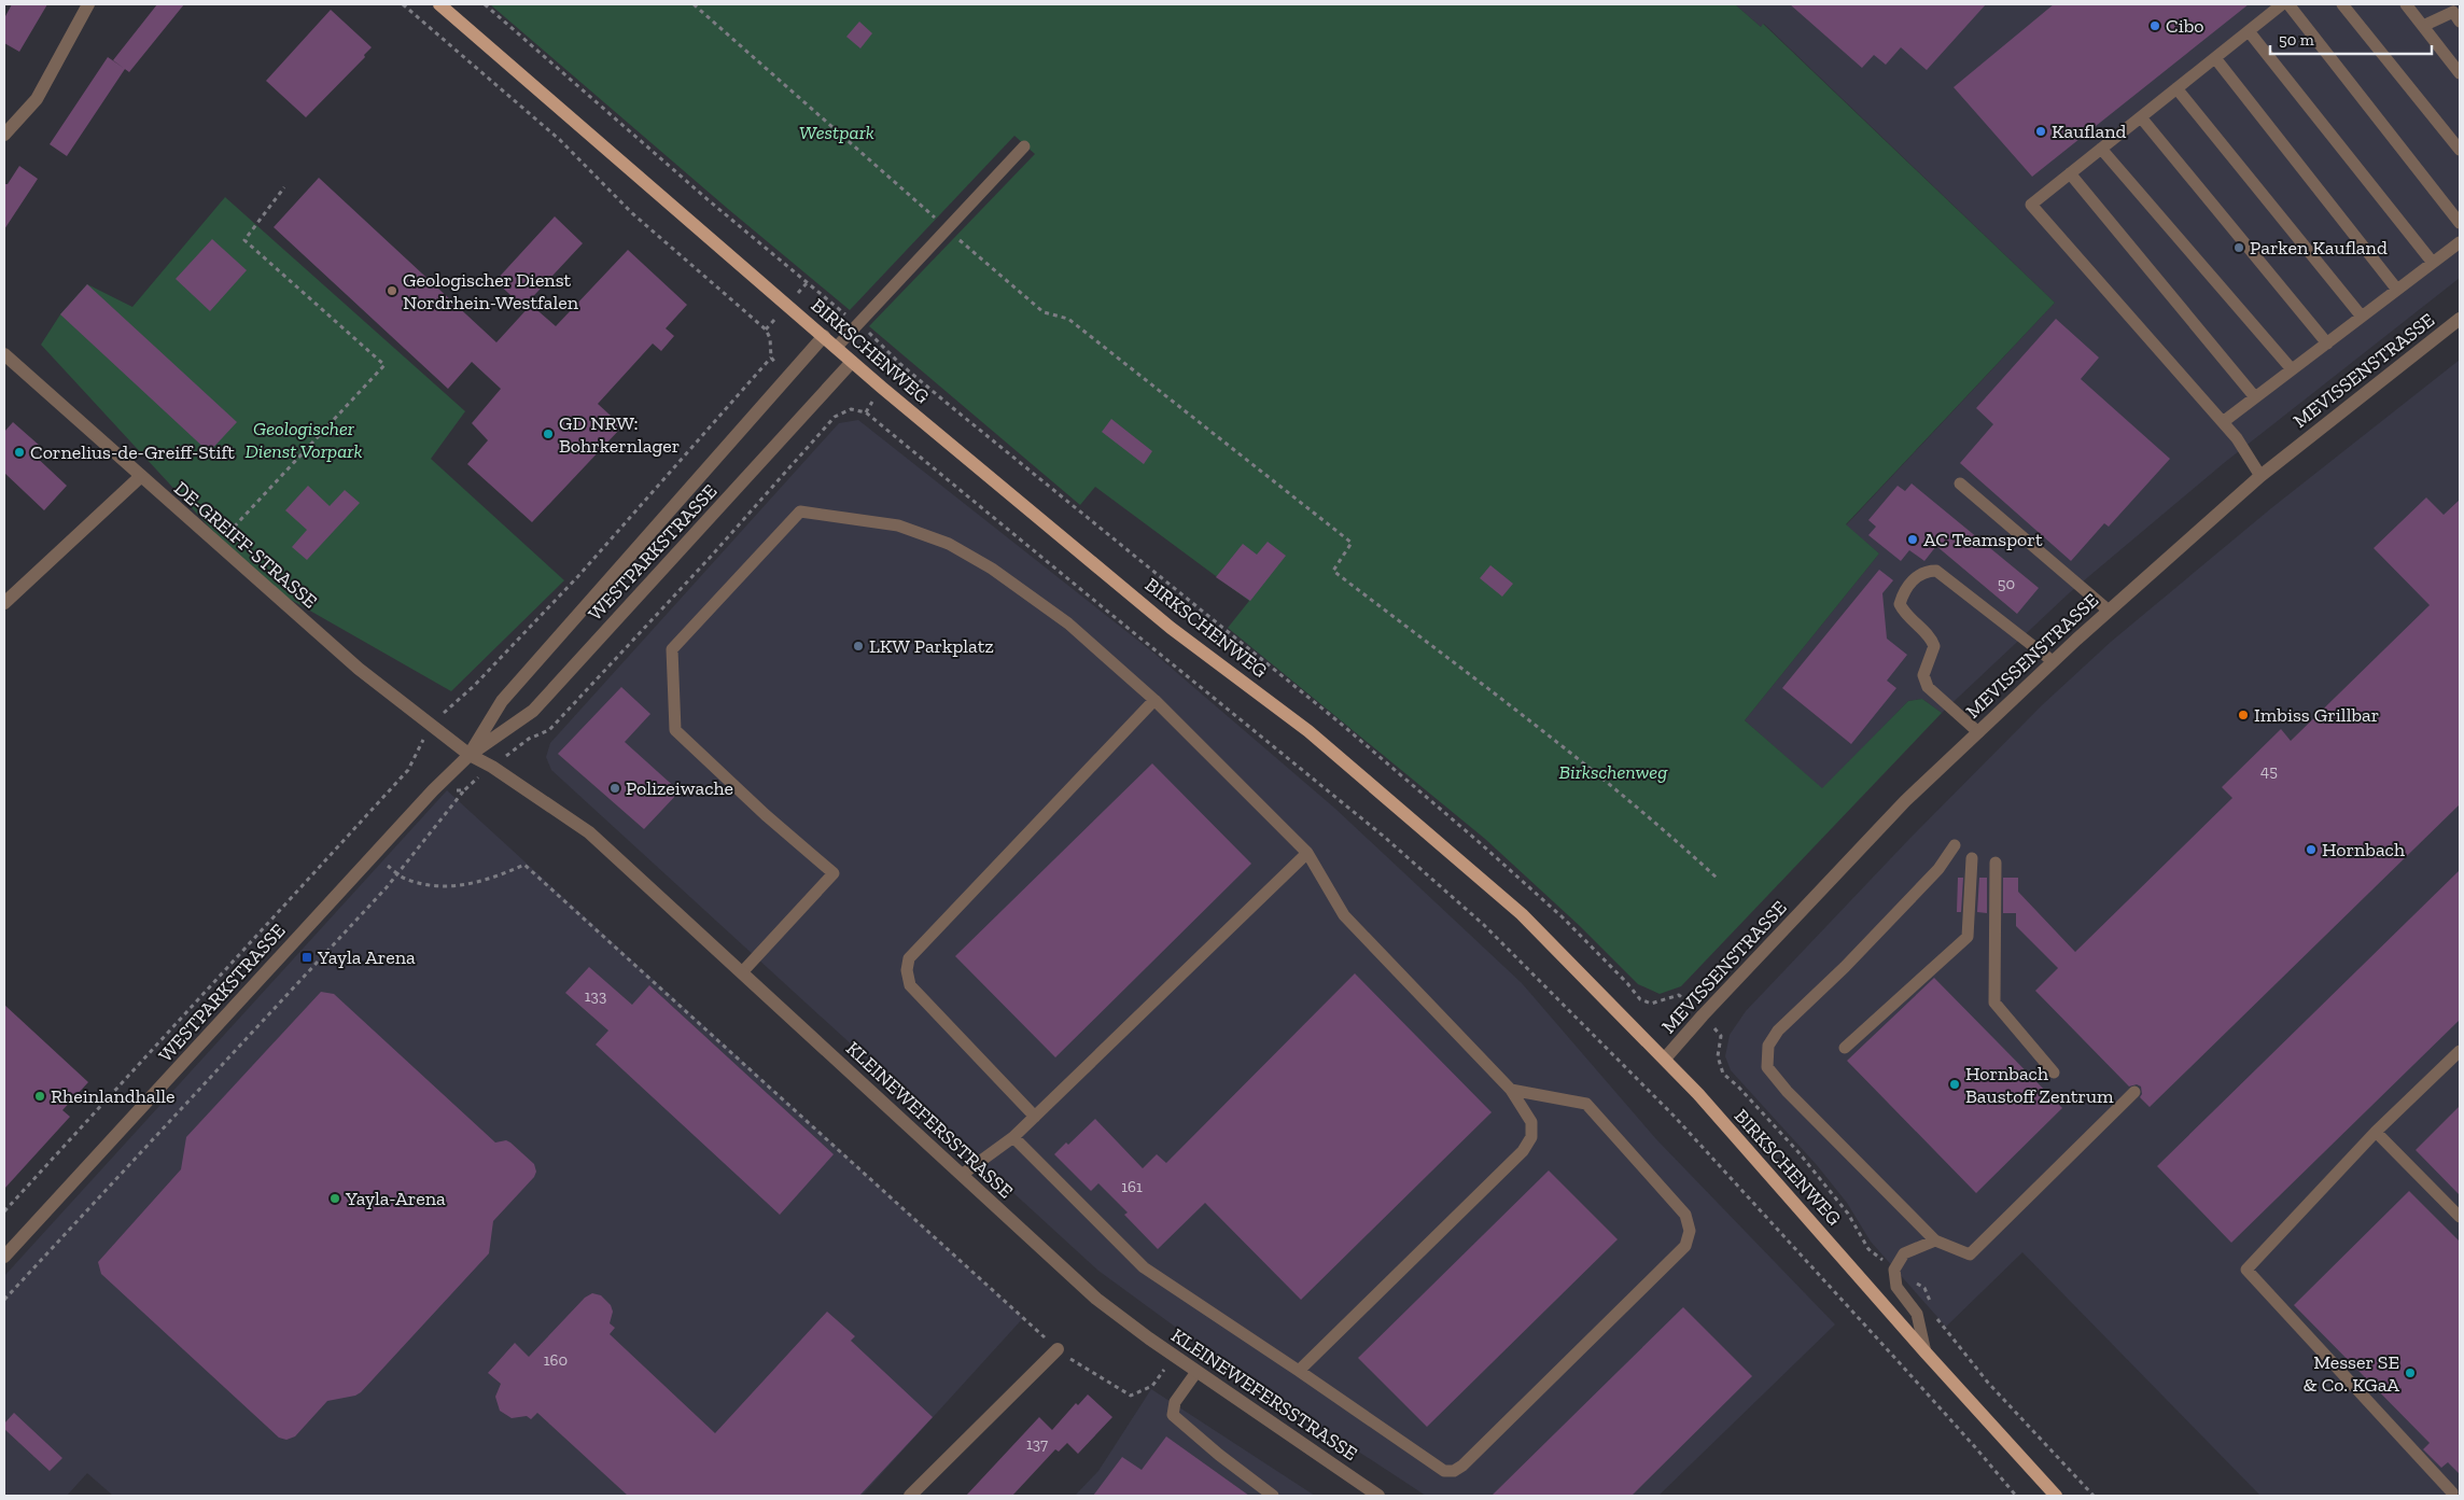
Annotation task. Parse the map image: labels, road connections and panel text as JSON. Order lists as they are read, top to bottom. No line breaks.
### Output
{"streets":{"main road":["BIRKSCHENWEG"],"street":["MEVISSENSTRASSE","DE-GREIFF-STRASSE","WESTPARKSTRASSE","KLEINEWEFERSSTRASSE"]},"crossings":[["BIRKSCHENWEG","MEVISSENSTRASSE"],["BIRKSCHENWEG","WESTPARKSTRASSE"],["DE-GREIFF-STRASSE","WESTPARKSTRASSE"],["DE-GREIFF-STRASSE","KLEINEWEFERSSTRASSE"],["WESTPARKSTRASSE","KLEINEWEFERSSTRASSE"]],"parks":["Westpark","Geologischer Dienst Vorpark","Birkschenweg"],"places":{"other":["Cibo","Kaufland","Parken Kaufland","Geologischer Dienst Nordrhein-Westfalen","GD NRW: Bohrkernlager","Cornelius-de-Greiff-Stift","AC Teamsport","LKW Parkplatz","Imbiss Grillbar","Polizeiwache","Hornbach","Hornbach Baustoff Zentrum","Rheinlandhalle","Yayla-Arena","Messer SE & Co. KGaA"],"transit":["Yayla Arena"]},"house_numbers":["50","45","133","161","160","137"],"scale_bar":"50 m"}
